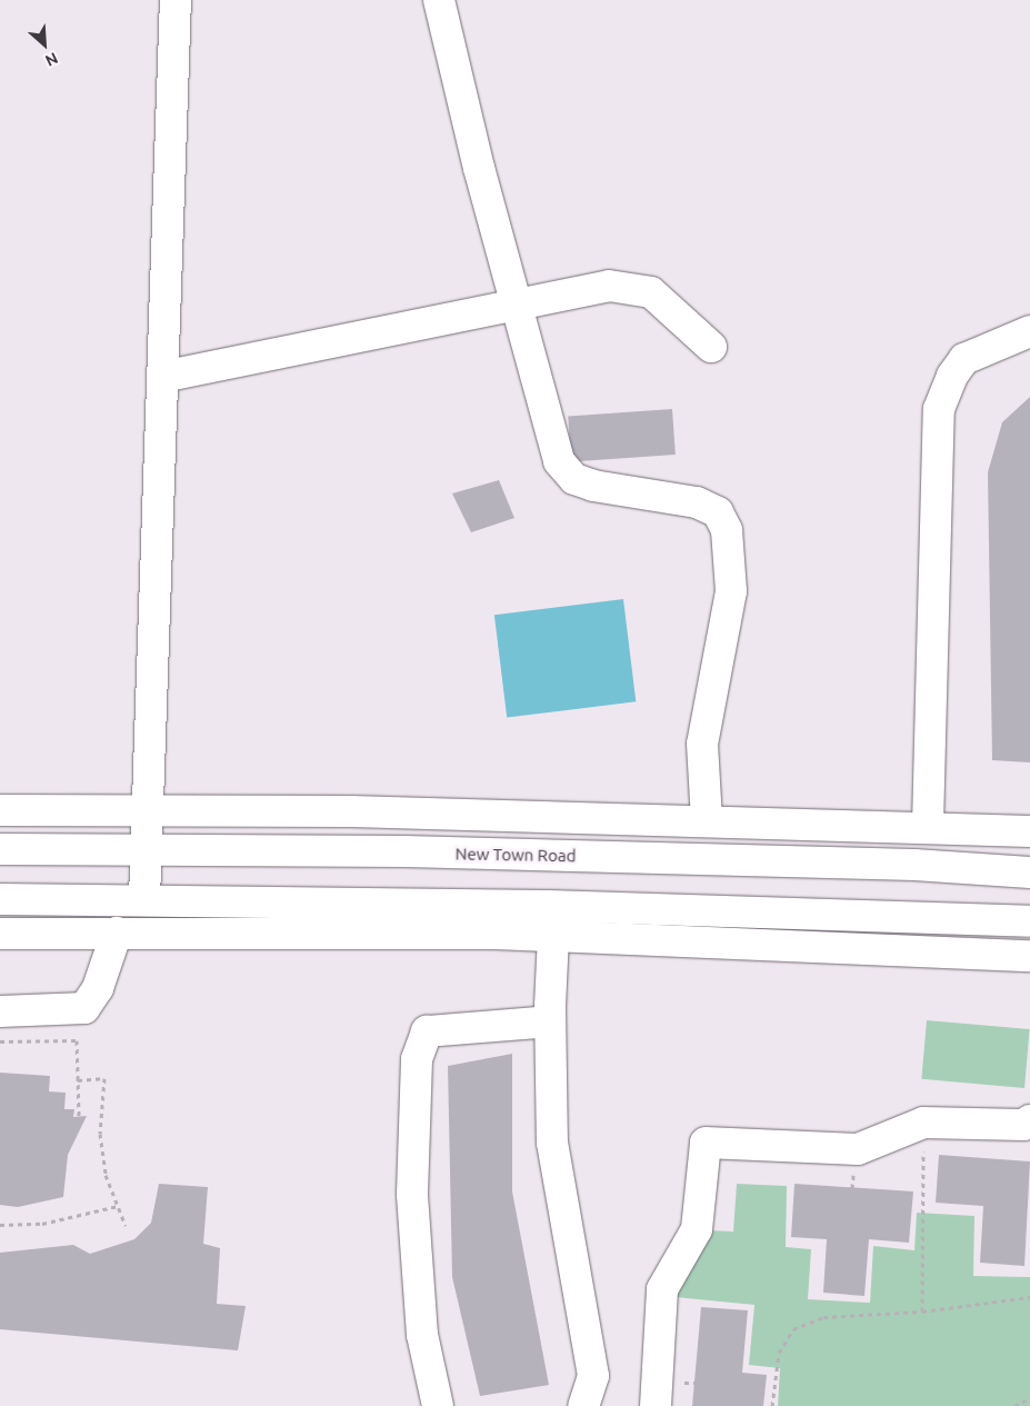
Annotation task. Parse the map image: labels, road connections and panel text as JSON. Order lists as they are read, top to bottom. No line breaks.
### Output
{"streets":{"street":["New Town Road"]},"north":"bottom right"}
